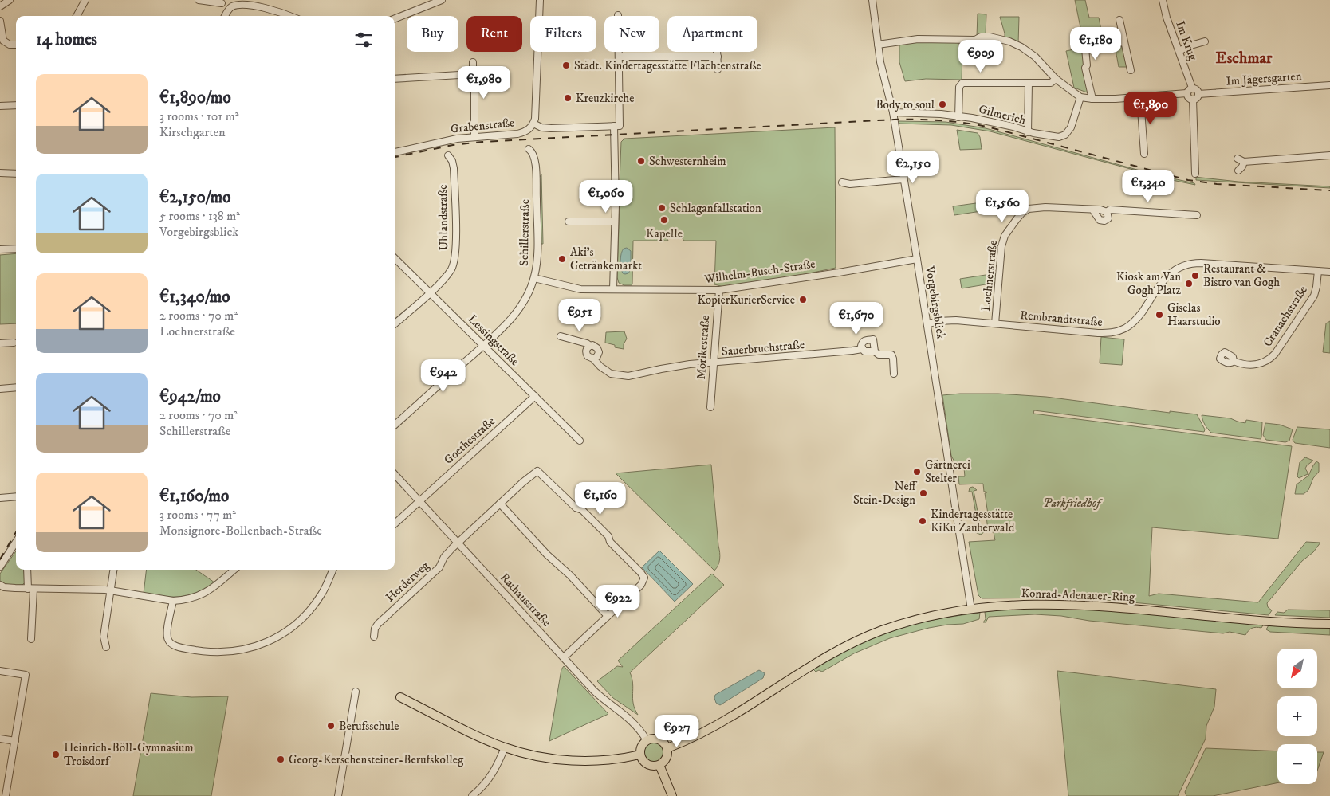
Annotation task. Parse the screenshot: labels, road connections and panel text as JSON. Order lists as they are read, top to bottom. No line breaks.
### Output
{"streets":{"main road":["Konrad-Adenauer-Ring"],"street":["Im Krug","Im Jägersgarten","Gilmerich","Grabenstraße","Uhlandstraße","Schillerstraße","Wilhelm-Busch-Straße","Lochnerstraße","Vorgebirgsblick","Cranachstraße","Rembrandtstraße","Lessingstraße","Mörikestraße","Sauerbruchstraße","Goethestraße","Herderweg","Rathausstraße"]},"crossings":[["Im Krug","Im Jägersgarten"],["Gilmerich","Vorgebirgsblick"],["Uhlandstraße","Lessingstraße"],["Schillerstraße","Wilhelm-Busch-Straße"],["Schillerstraße","Lessingstraße"],["Wilhelm-Busch-Straße","Vorgebirgsblick"],["Wilhelm-Busch-Straße","Mörikestraße"],["Lochnerstraße","Rembrandtstraße"],["Vorgebirgsblick","Rembrandtstraße"],["Vorgebirgsblick","Konrad-Adenauer-Ring"],["Cranachstraße","Rembrandtstraße"],["Lessingstraße","Goethestraße"],["Mörikestraße","Sauerbruchstraße"],["Goethestraße","Rathausstraße"],["Herderweg","Rathausstraße"],["Konrad-Adenauer-Ring","Rathausstraße"]],"districts":["Eschmar"],"parks":["Parkfriedhof"],"places":["Städt. Kindertagesstätte Flachtenstraße","Kreuzkirche","Body to soul","Schwesternheim","Schlaganfallstation","Kapelle","Aki's Getränkemarkt","Restaurant & Bistro van Gogh","Kiosk am Van Gogh Platz","KopierKurierService","Giselas Haarstudio","Gärtnerei Stelter","Neff Stein-Design","Kindertagesstätte KiKu Zauberwald","Berufsschule","Heinrich-Böll-Gymnasium Troisdorf","Georg-Kerschensteiner-Berufskolleg"],"north":"bottom left","page":{"chip":["Buy","Rent","Filters","New","Apartment"],"heading":"14 homes","price":["€1,180","€909","€1,980","€1,890","€2,150","€1,340","€1,060","€1,560","€951","€1,670","€942","€1,160","€922","€927"],"list":[{"name":"€1,890/mo","note":"3 rooms · 101 m² · Kirschgarten"},{"name":"€2,150/mo","note":"5 rooms · 138 m² · Vorgebirgsblick"},{"name":"€1,340/mo","note":"2 rooms · 70 m² · Lochnerstraße"},{"name":"€942/mo","note":"2 rooms · 70 m² · Schillerstraße"},{"name":"€1,160/mo","note":"3 rooms · 77 m² · Monsignore-Bollenbach-Straße"}],"map_buttons":["+","−"]}}
